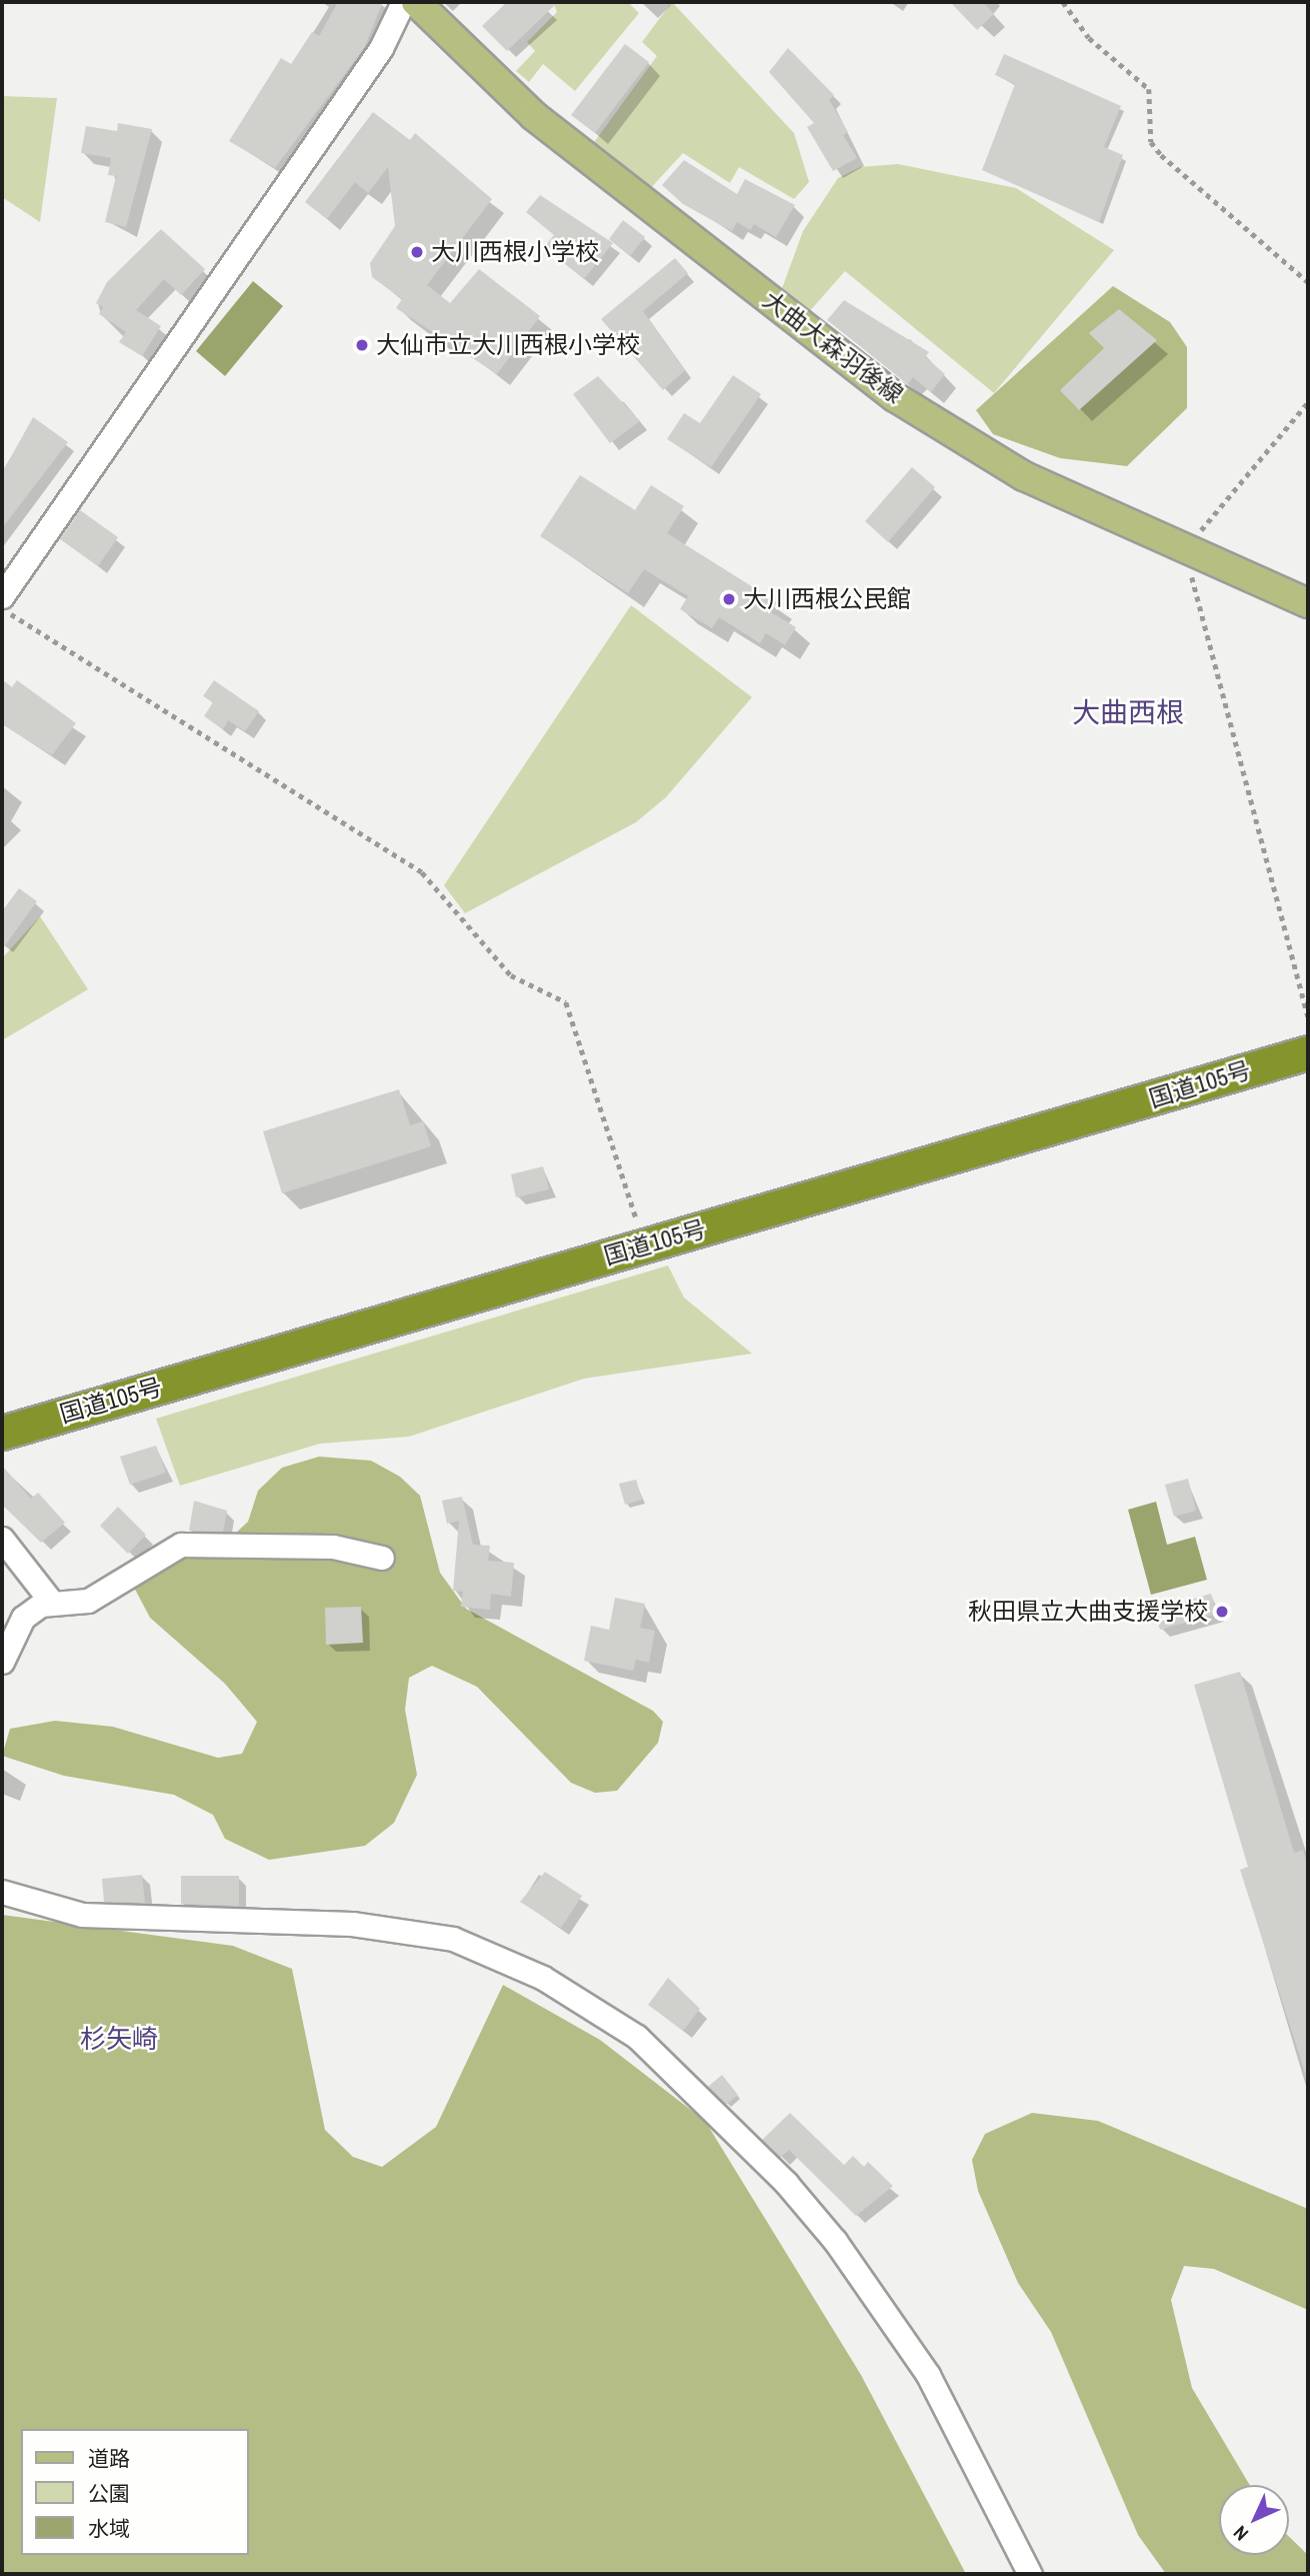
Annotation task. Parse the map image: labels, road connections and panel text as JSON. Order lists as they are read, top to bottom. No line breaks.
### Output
{"streets":{"highway":["国道105号"],"main road":["大曲大森羽後線"]},"districts":["大曲西根","杉矢崎"],"places":["大川西根小学校","大仙市立大川西根小学校","大川西根公民館","秋田県立大曲支援学校"],"legend":["道路","公園","水域"],"north":"bottom left"}
